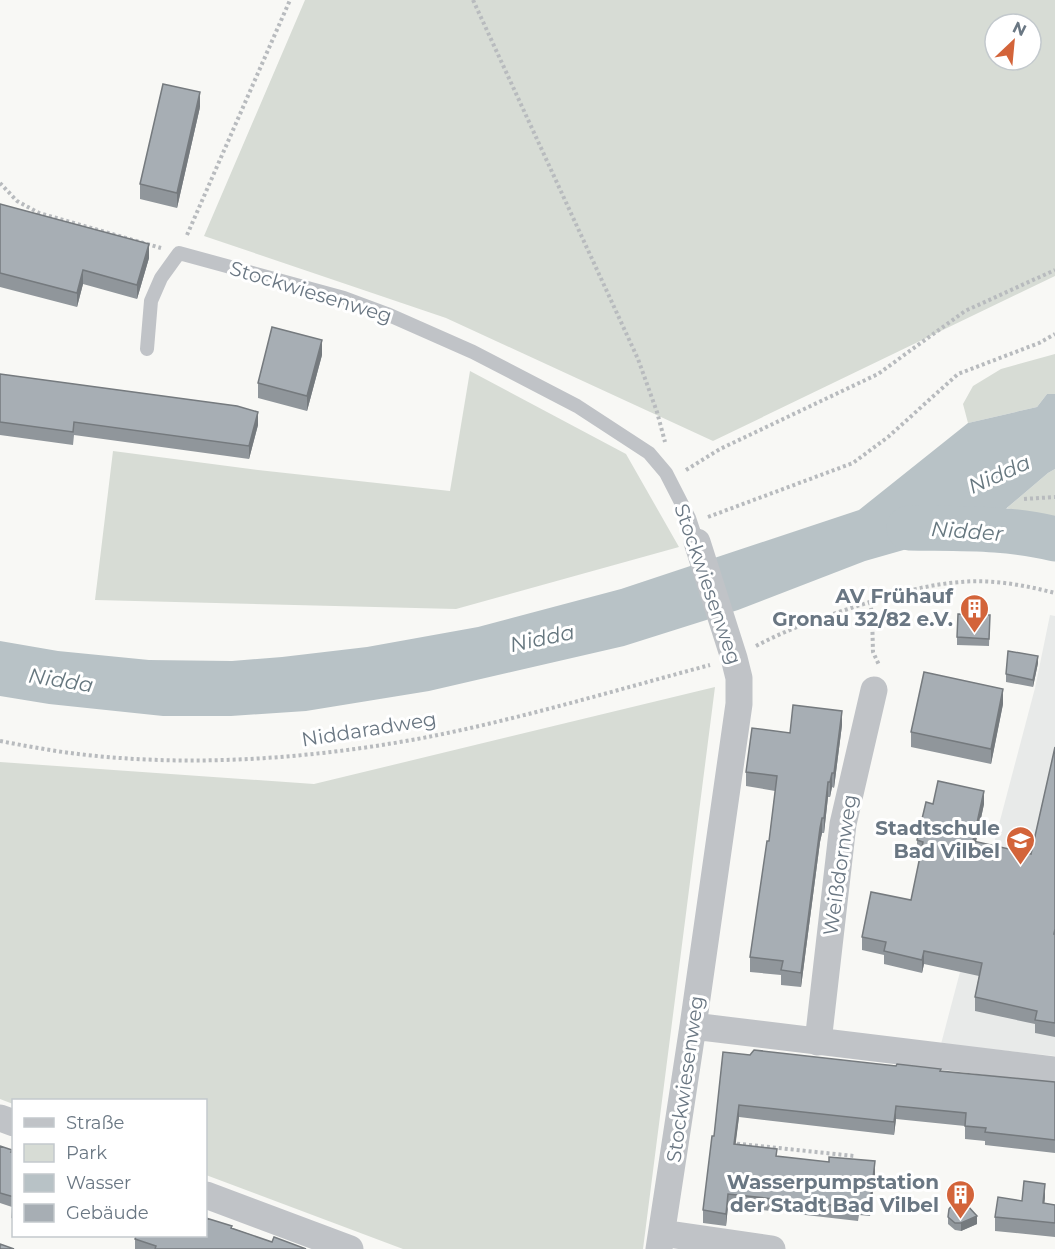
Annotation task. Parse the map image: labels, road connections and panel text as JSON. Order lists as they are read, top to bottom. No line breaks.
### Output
{"streets":{"street":["Stockwiesenweg","Weißdornweg"],"path":["Niddaradweg"]},"crossings":[["Stockwiesenweg","Niddaradweg"]],"water":["Nidda","Nidder"],"places":{"building":["AV Frühauf Gronau 32/82 e.V.","Wasserpumpstation der Stadt Bad Vilbel"],"school or university":["Stadtschule Bad Vilbel"]},"legend":["Straße","Park","Wasser","Gebäude"],"north":"top right"}
